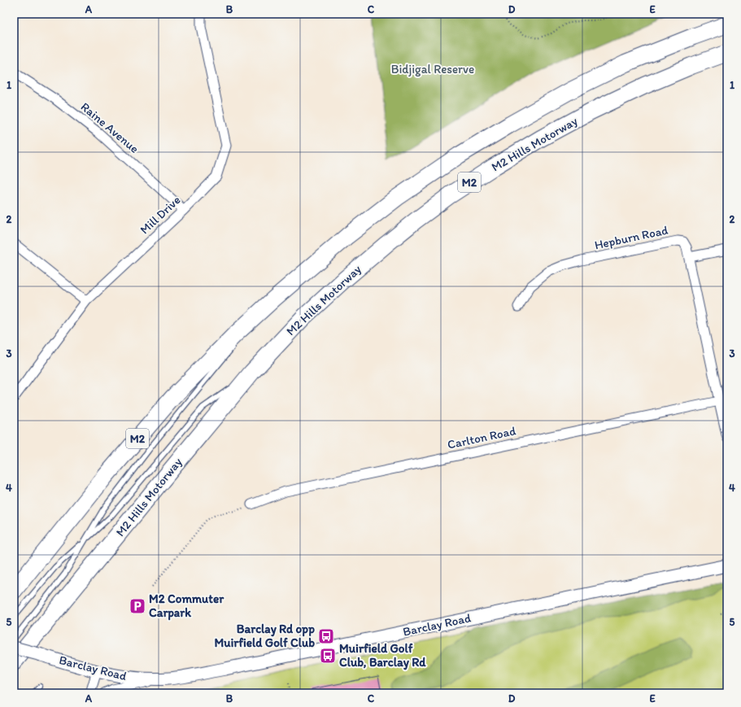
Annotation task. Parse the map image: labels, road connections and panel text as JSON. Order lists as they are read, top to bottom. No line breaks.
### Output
{"streets":{"highway":["M2 Hills Motorway","M2"],"main road":["Barclay Road"],"street":["Raine Avenue","Mill Drive","Hepburn Road","Carlton Road"]},"crossings":[["Raine Avenue","Mill Drive"],["M2 Hills Motorway","M2"],["Hepburn Road","Carlton Road"]],"parks":["Bidjigal Reserve"],"places":{"parking":["M2 Commuter Carpark"],"bus stop":["Barclay Rd opp Muirfield Golf Club","Muirfield Golf Club, Barclay Rd"]},"grid":{"columns":["A","B","C","D","E"],"rows":["1","2","3","4","5"]}}
